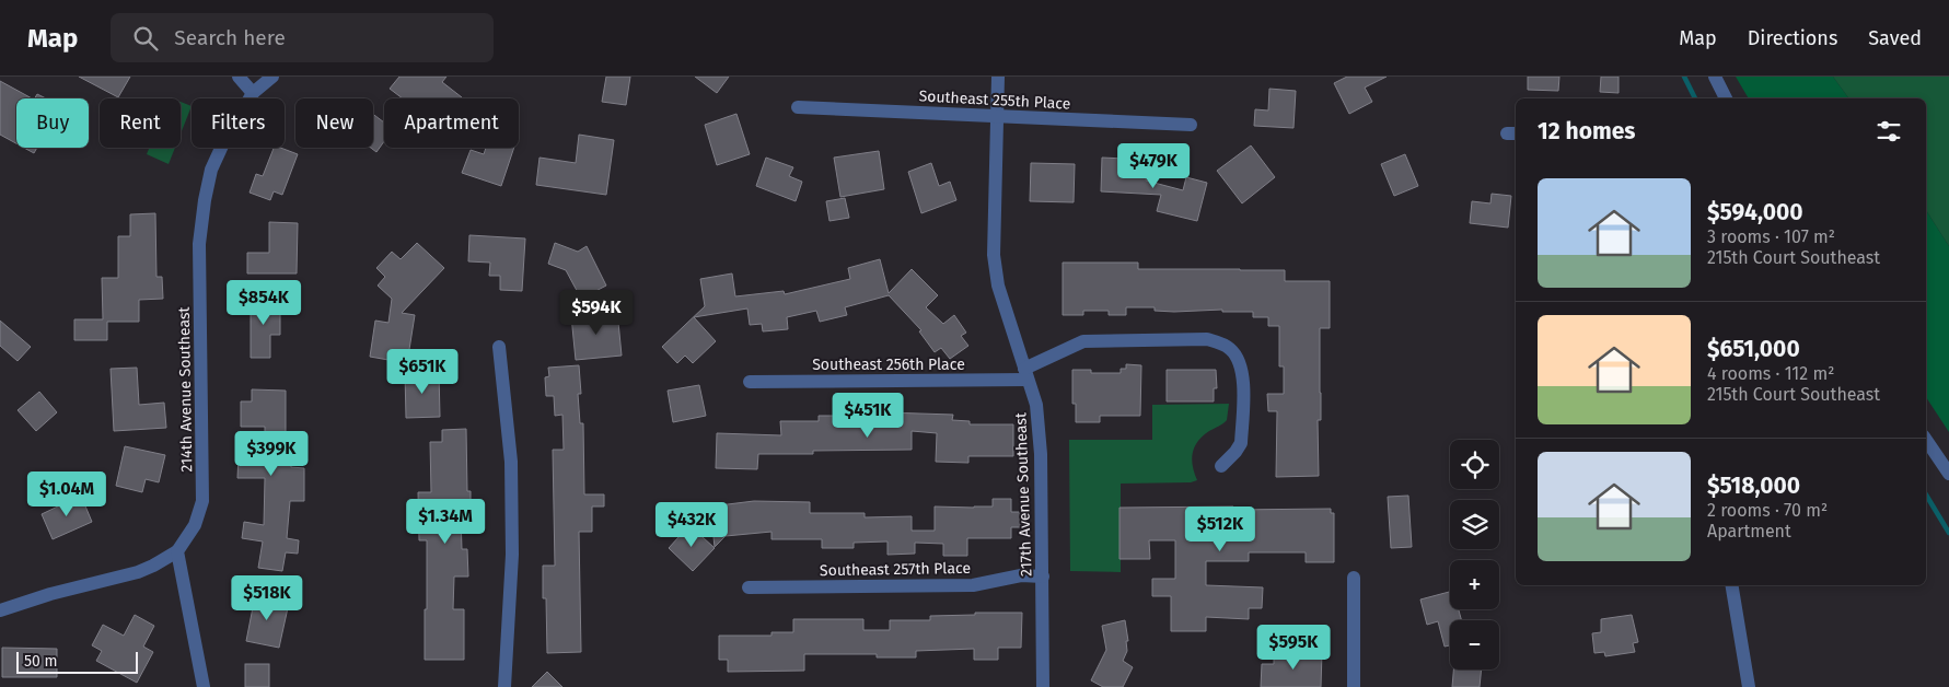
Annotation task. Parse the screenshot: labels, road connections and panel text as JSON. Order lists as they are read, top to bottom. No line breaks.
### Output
{"streets":{"street":["Southeast 255th Place","Southeast 256th Place","214th Avenue Southeast","217th Avenue Southeast","Southeast 257th Place"]},"crossings":[["Southeast 255th Place","217th Avenue Southeast"],["Southeast 256th Place","217th Avenue Southeast"],["217th Avenue Southeast","Southeast 257th Place"]],"scale_bar":"50 m","page":{"header":"Map","search":"Search here","nav":["Map","Directions","Saved"],"chip":["Buy","Rent","Filters","New","Apartment"],"heading":"12 homes","price":["$479K","$854K","$594K","$651K","$451K","$399K","$1.04M","$1.34M","$432K","$512K","$518K","$595K"],"list":[{"name":"$594,000","note":"3 rooms · 107 m² · 215th Court Southeast"},{"name":"$651,000","note":"4 rooms · 112 m² · 215th Court Southeast"},{"name":"$518,000","note":"2 rooms · 70 m² · Apartment"}],"map_buttons":["+","−"],"scale":"50 m"}}
